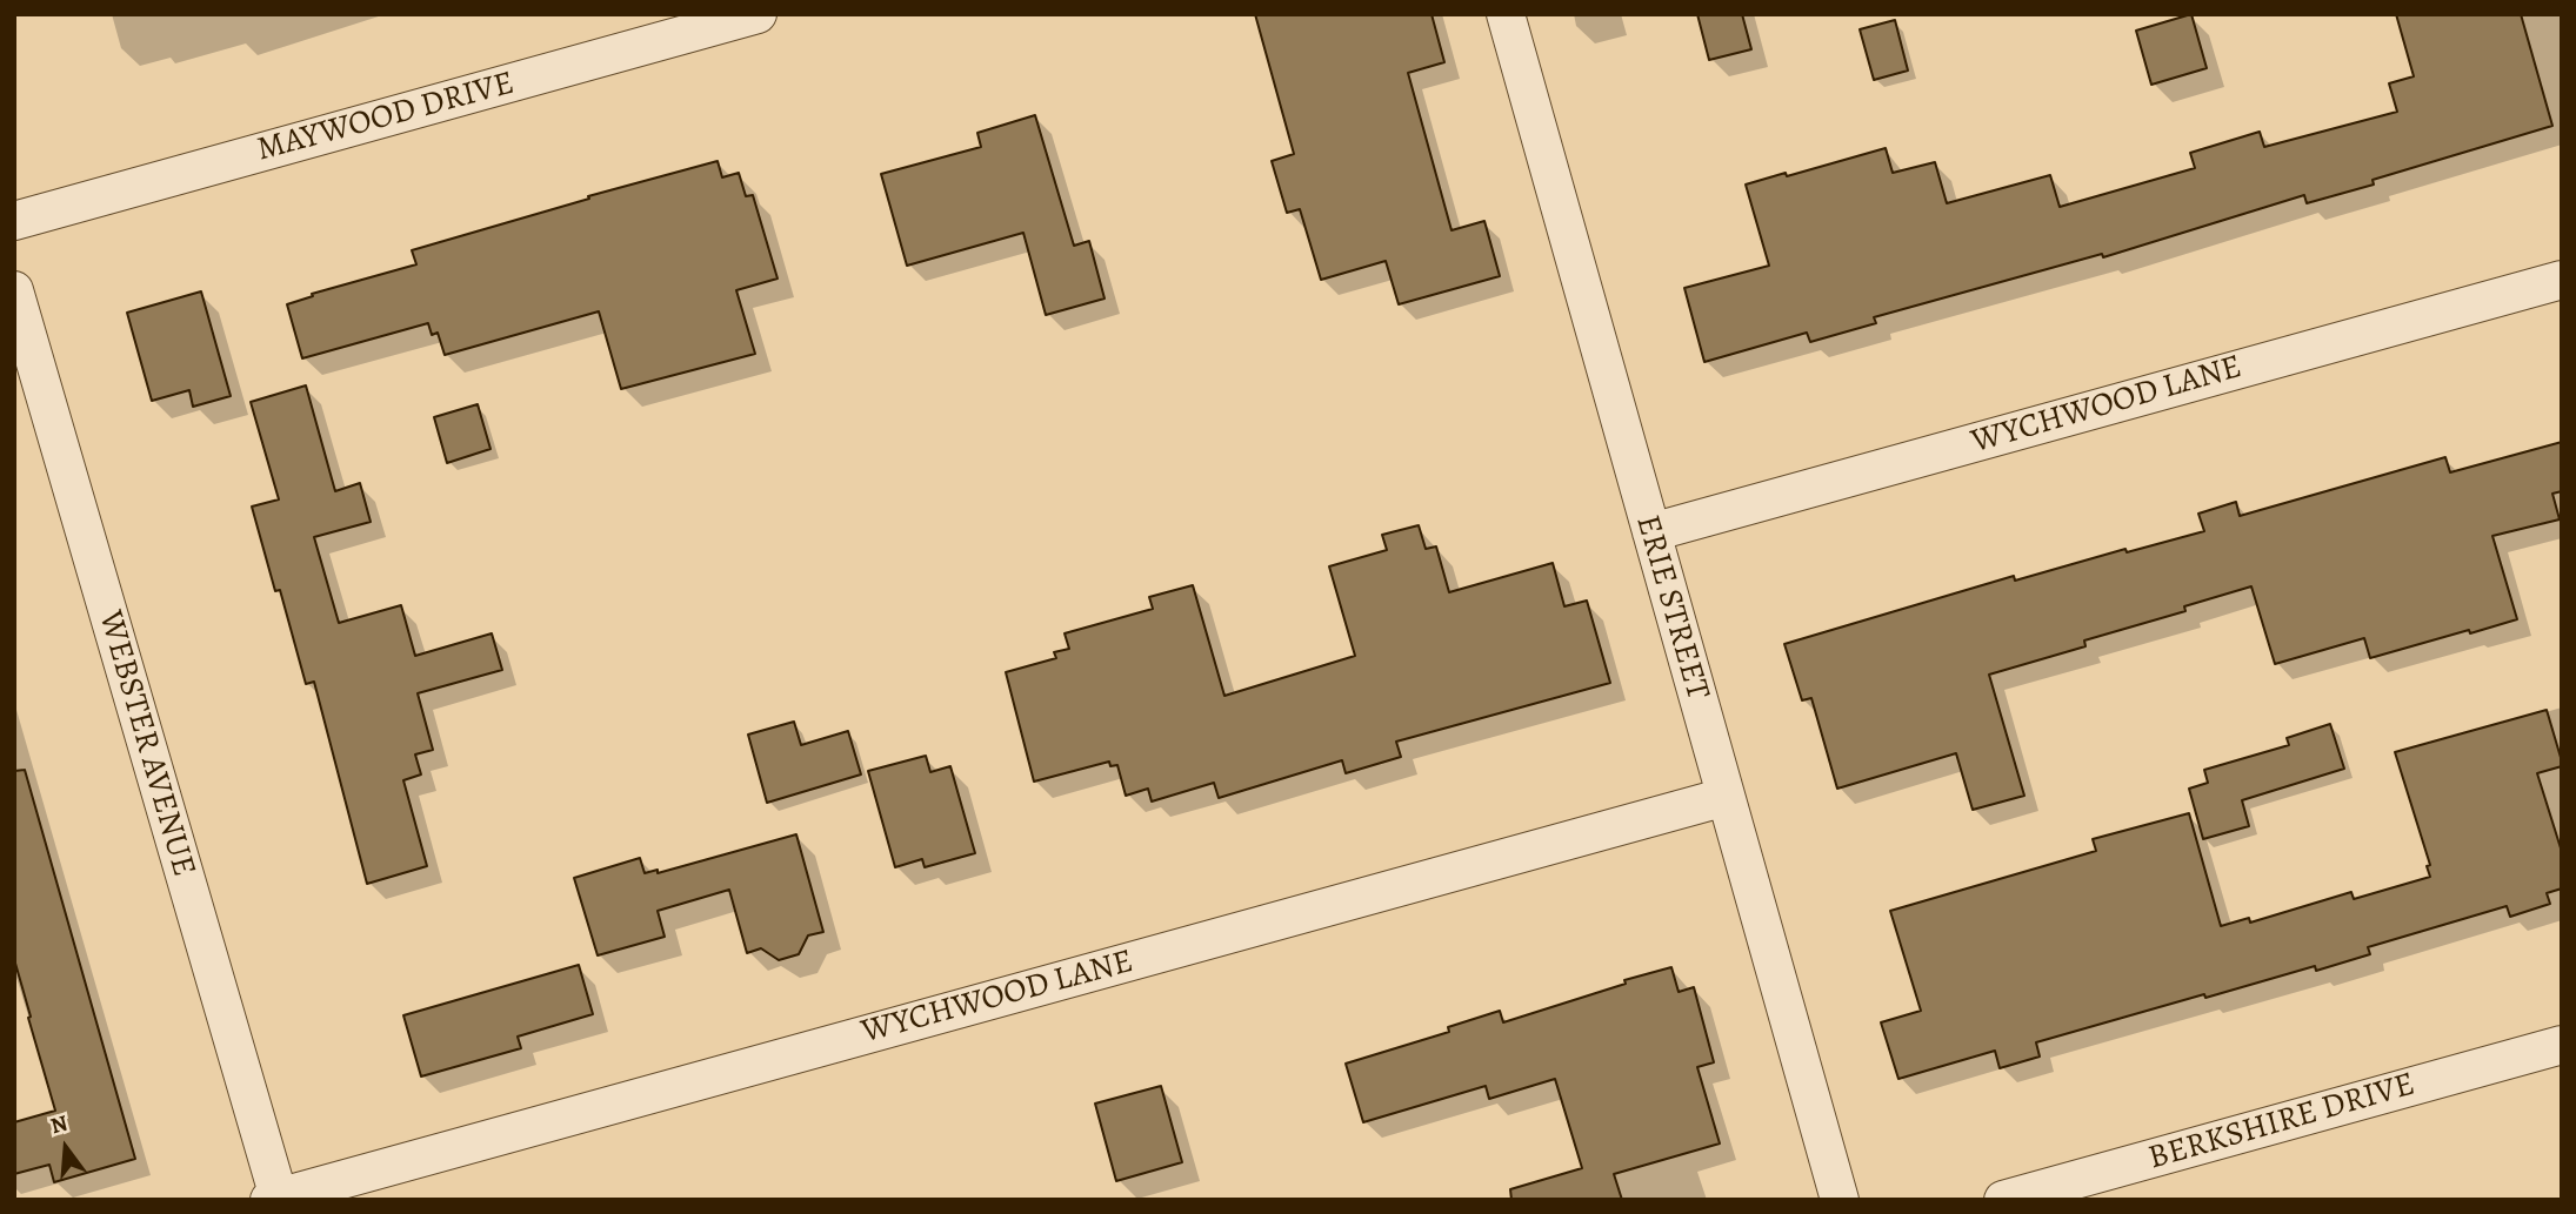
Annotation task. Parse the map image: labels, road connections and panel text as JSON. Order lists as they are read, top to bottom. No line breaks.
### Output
{"streets":{"street":["MAYWOOD DRIVE","WYCHWOOD LANE","ERIE STREET","WEBSTER AVENUE","BERKSHIRE DRIVE"]},"crossings":[["WYCHWOOD LANE","ERIE STREET"],["WYCHWOOD LANE","WEBSTER AVENUE"]],"north":"top"}
